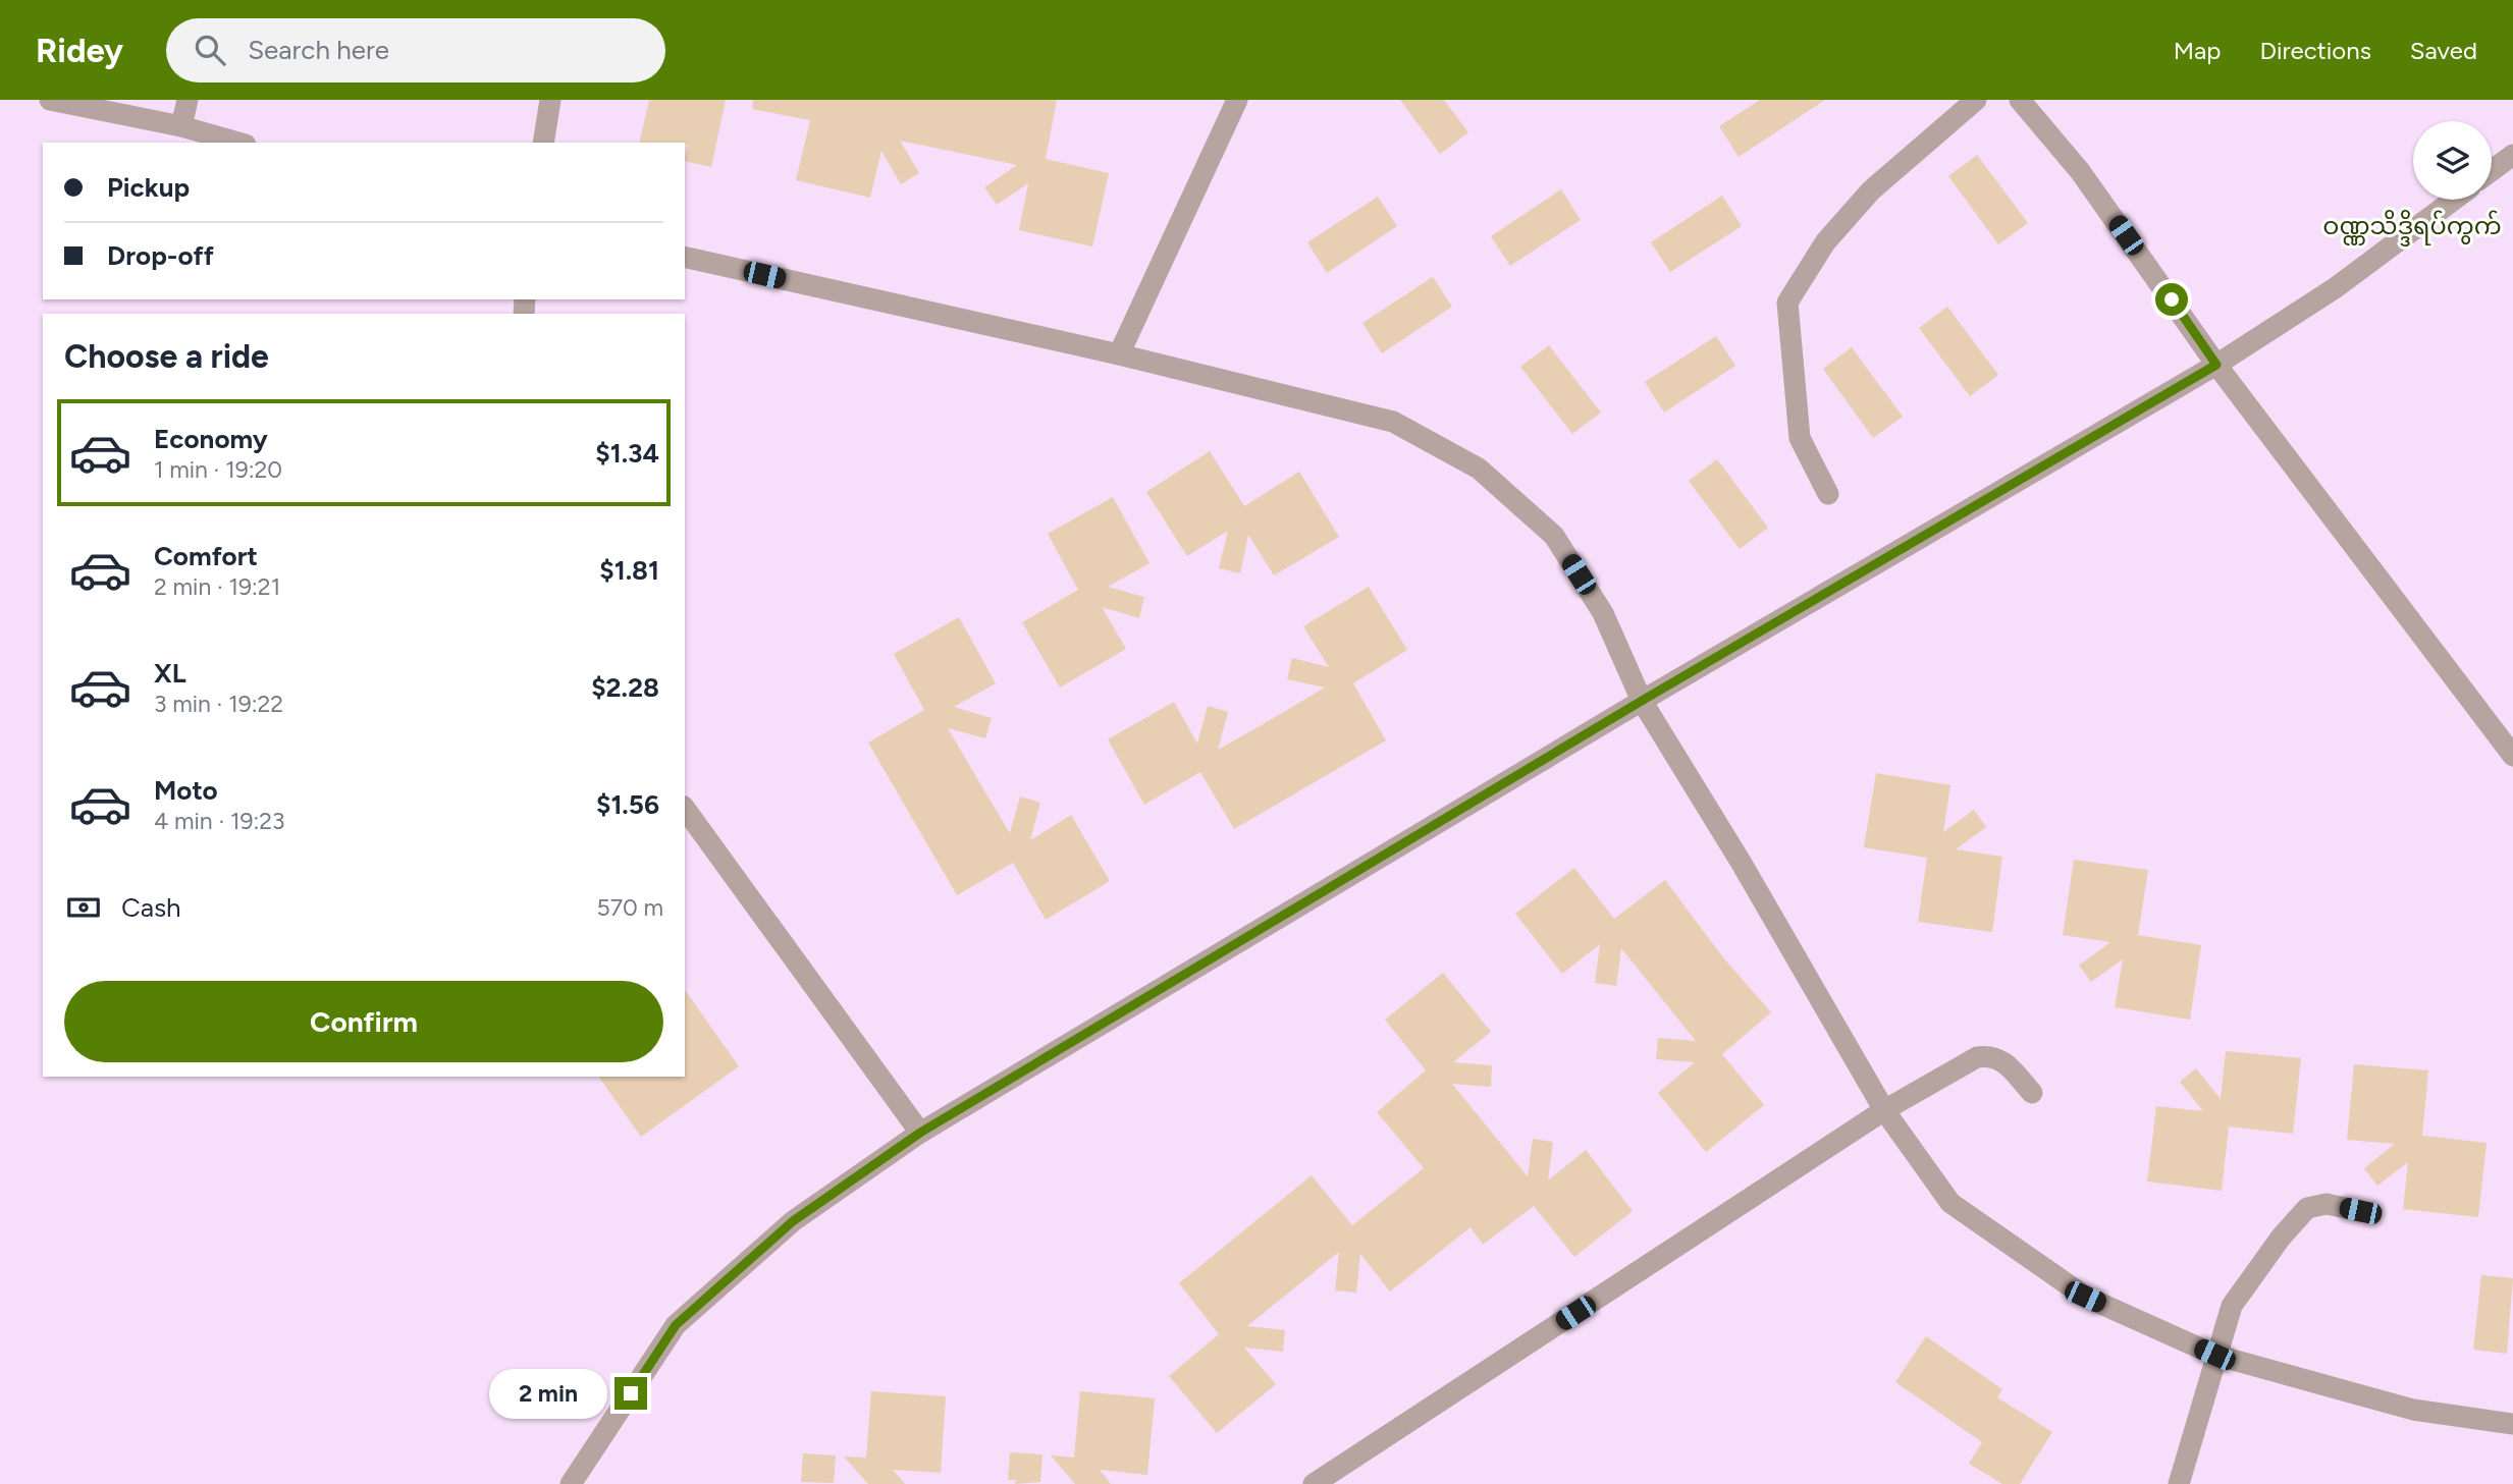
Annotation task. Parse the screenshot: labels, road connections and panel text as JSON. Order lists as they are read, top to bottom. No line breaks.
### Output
{"districts":["ဝဏ္ဏသိဒ္ဒိရပ်ကွက်"],"page":{"header":"Ridey","search":"Search here","nav":["Map","Directions","Saved"],"banner":["Pickup","Drop-off"],"heading":"Choose a ride","list":[{"name":"Economy","note":"1 min · 19:20","value":"$1.34"},{"name":"Comfort","note":"2 min · 19:21","value":"$1.81"},{"name":"XL","note":"3 min · 19:22","value":"$2.28"},{"name":"Moto","note":"4 min · 19:23","value":"$1.56"}],"pay":["Cash","570 m"],"buttons":"Confirm","bubble":"2 min"}}
